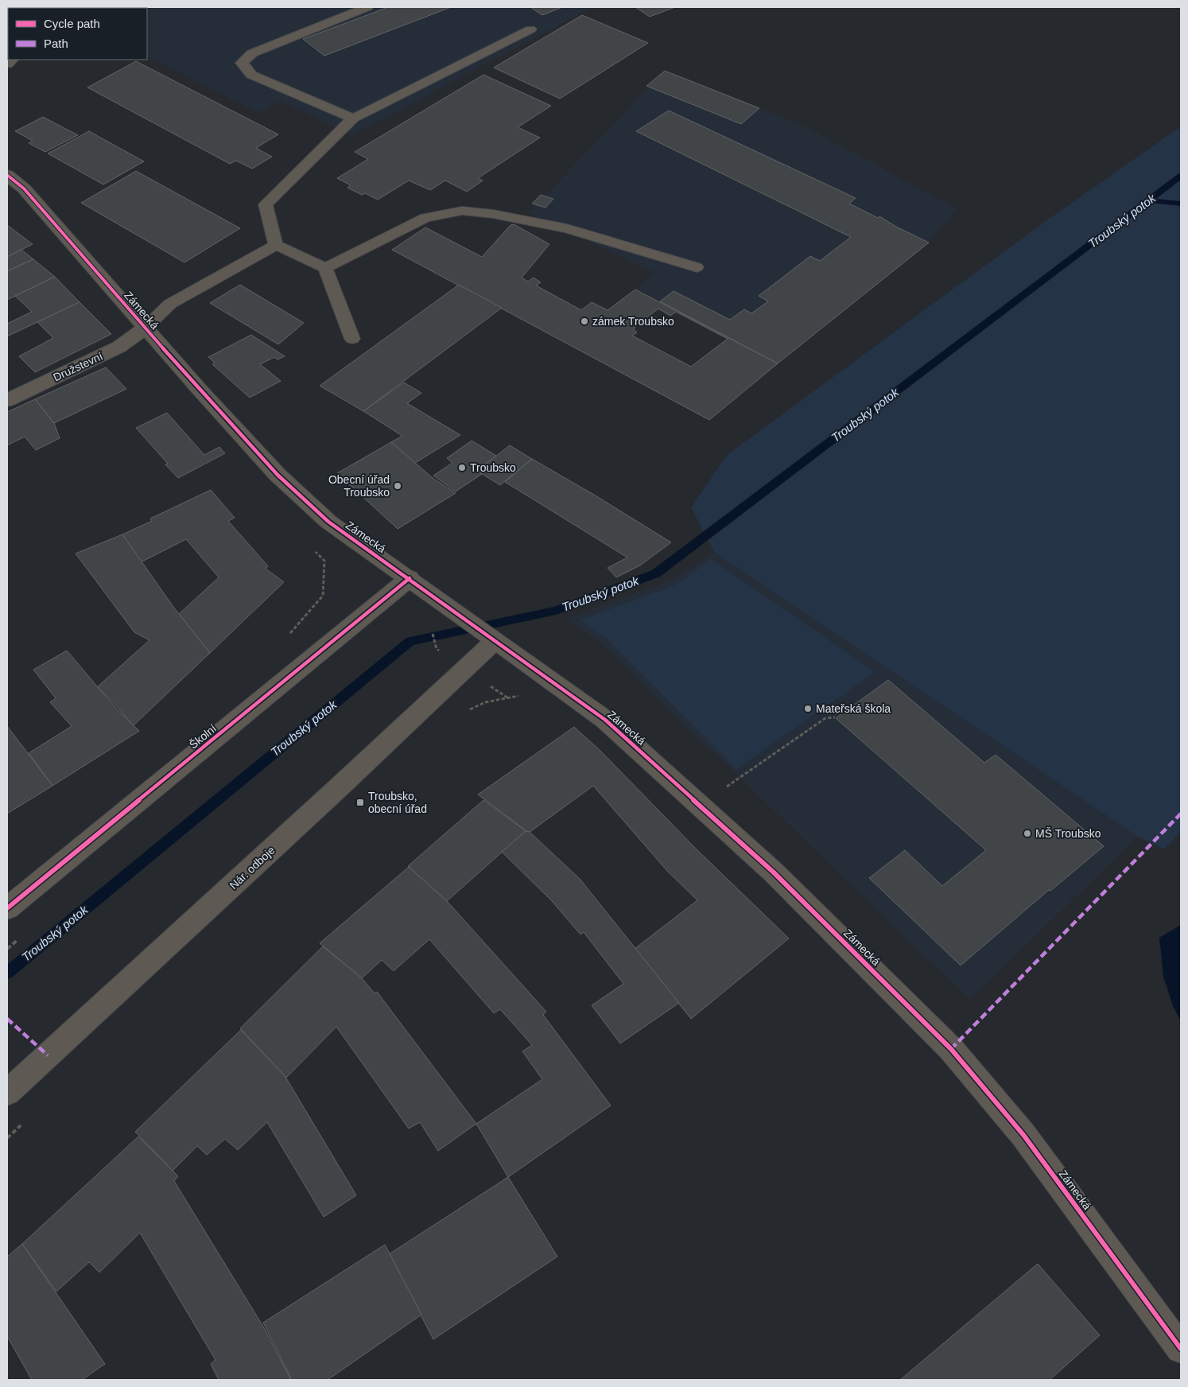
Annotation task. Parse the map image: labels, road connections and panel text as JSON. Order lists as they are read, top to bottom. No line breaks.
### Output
{"streets":{"street":["Zámecká","Družstevní","Školní","Nár. odboje"]},"crossings":[["Zámecká","Družstevní"],["Zámecká","Školní"],["Zámecká","Nár. odboje"]],"water":["Troubský potok"],"places":{"other":["zámek Troubsko","Troubsko","Obecní úřad Troubsko","Mateřská škola","MŠ Troubsko"],"transit":["Troubsko, obecní úřad"]},"legend":["Cycle path","Path"]}
